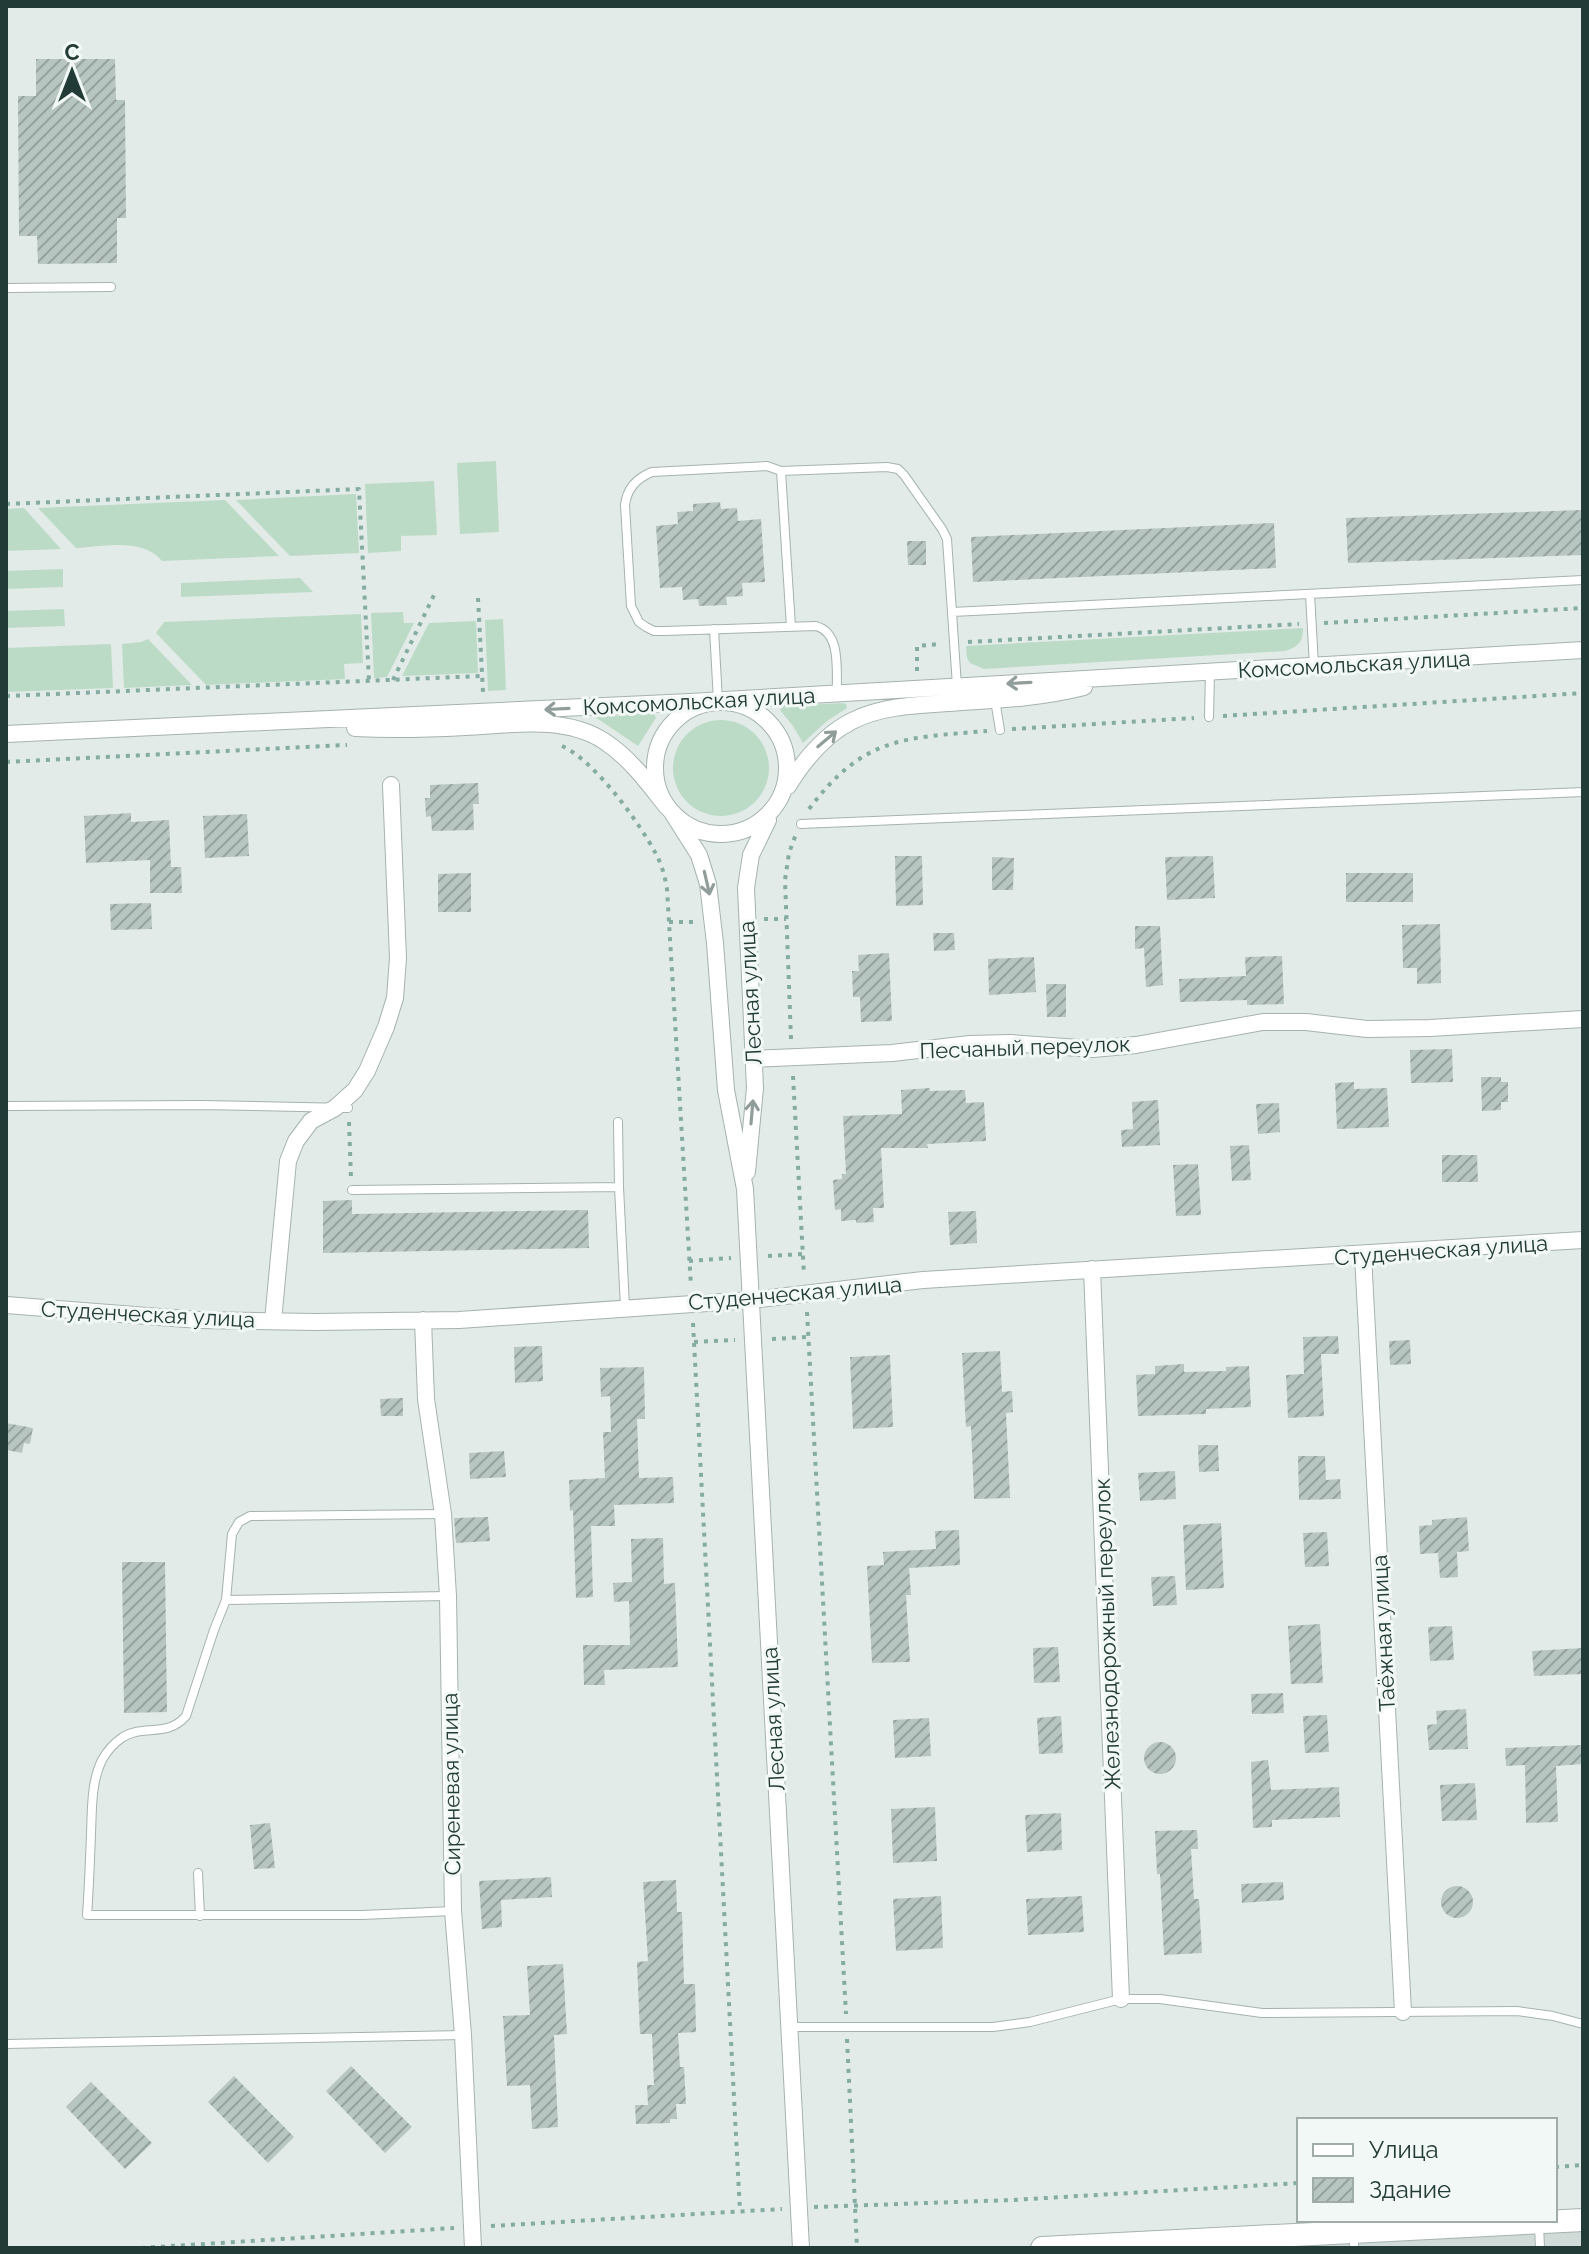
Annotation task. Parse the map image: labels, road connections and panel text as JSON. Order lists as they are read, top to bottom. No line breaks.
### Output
{"streets":{"street":["Комсомольская улица","Лесная улица","Песчаный переулок","Студенческая улица","Таёжная улица","Железнодорожный переулок","Сиреневая улица"]},"crossings":[["Комсомольская улица","Лесная улица"],["Лесная улица","Песчаный переулок"],["Лесная улица","Студенческая улица"],["Студенческая улица","Таёжная улица"],["Студенческая улица","Железнодорожный переулок"],["Студенческая улица","Сиреневая улица"]],"legend":["Улица","Здание"],"north":"top"}
